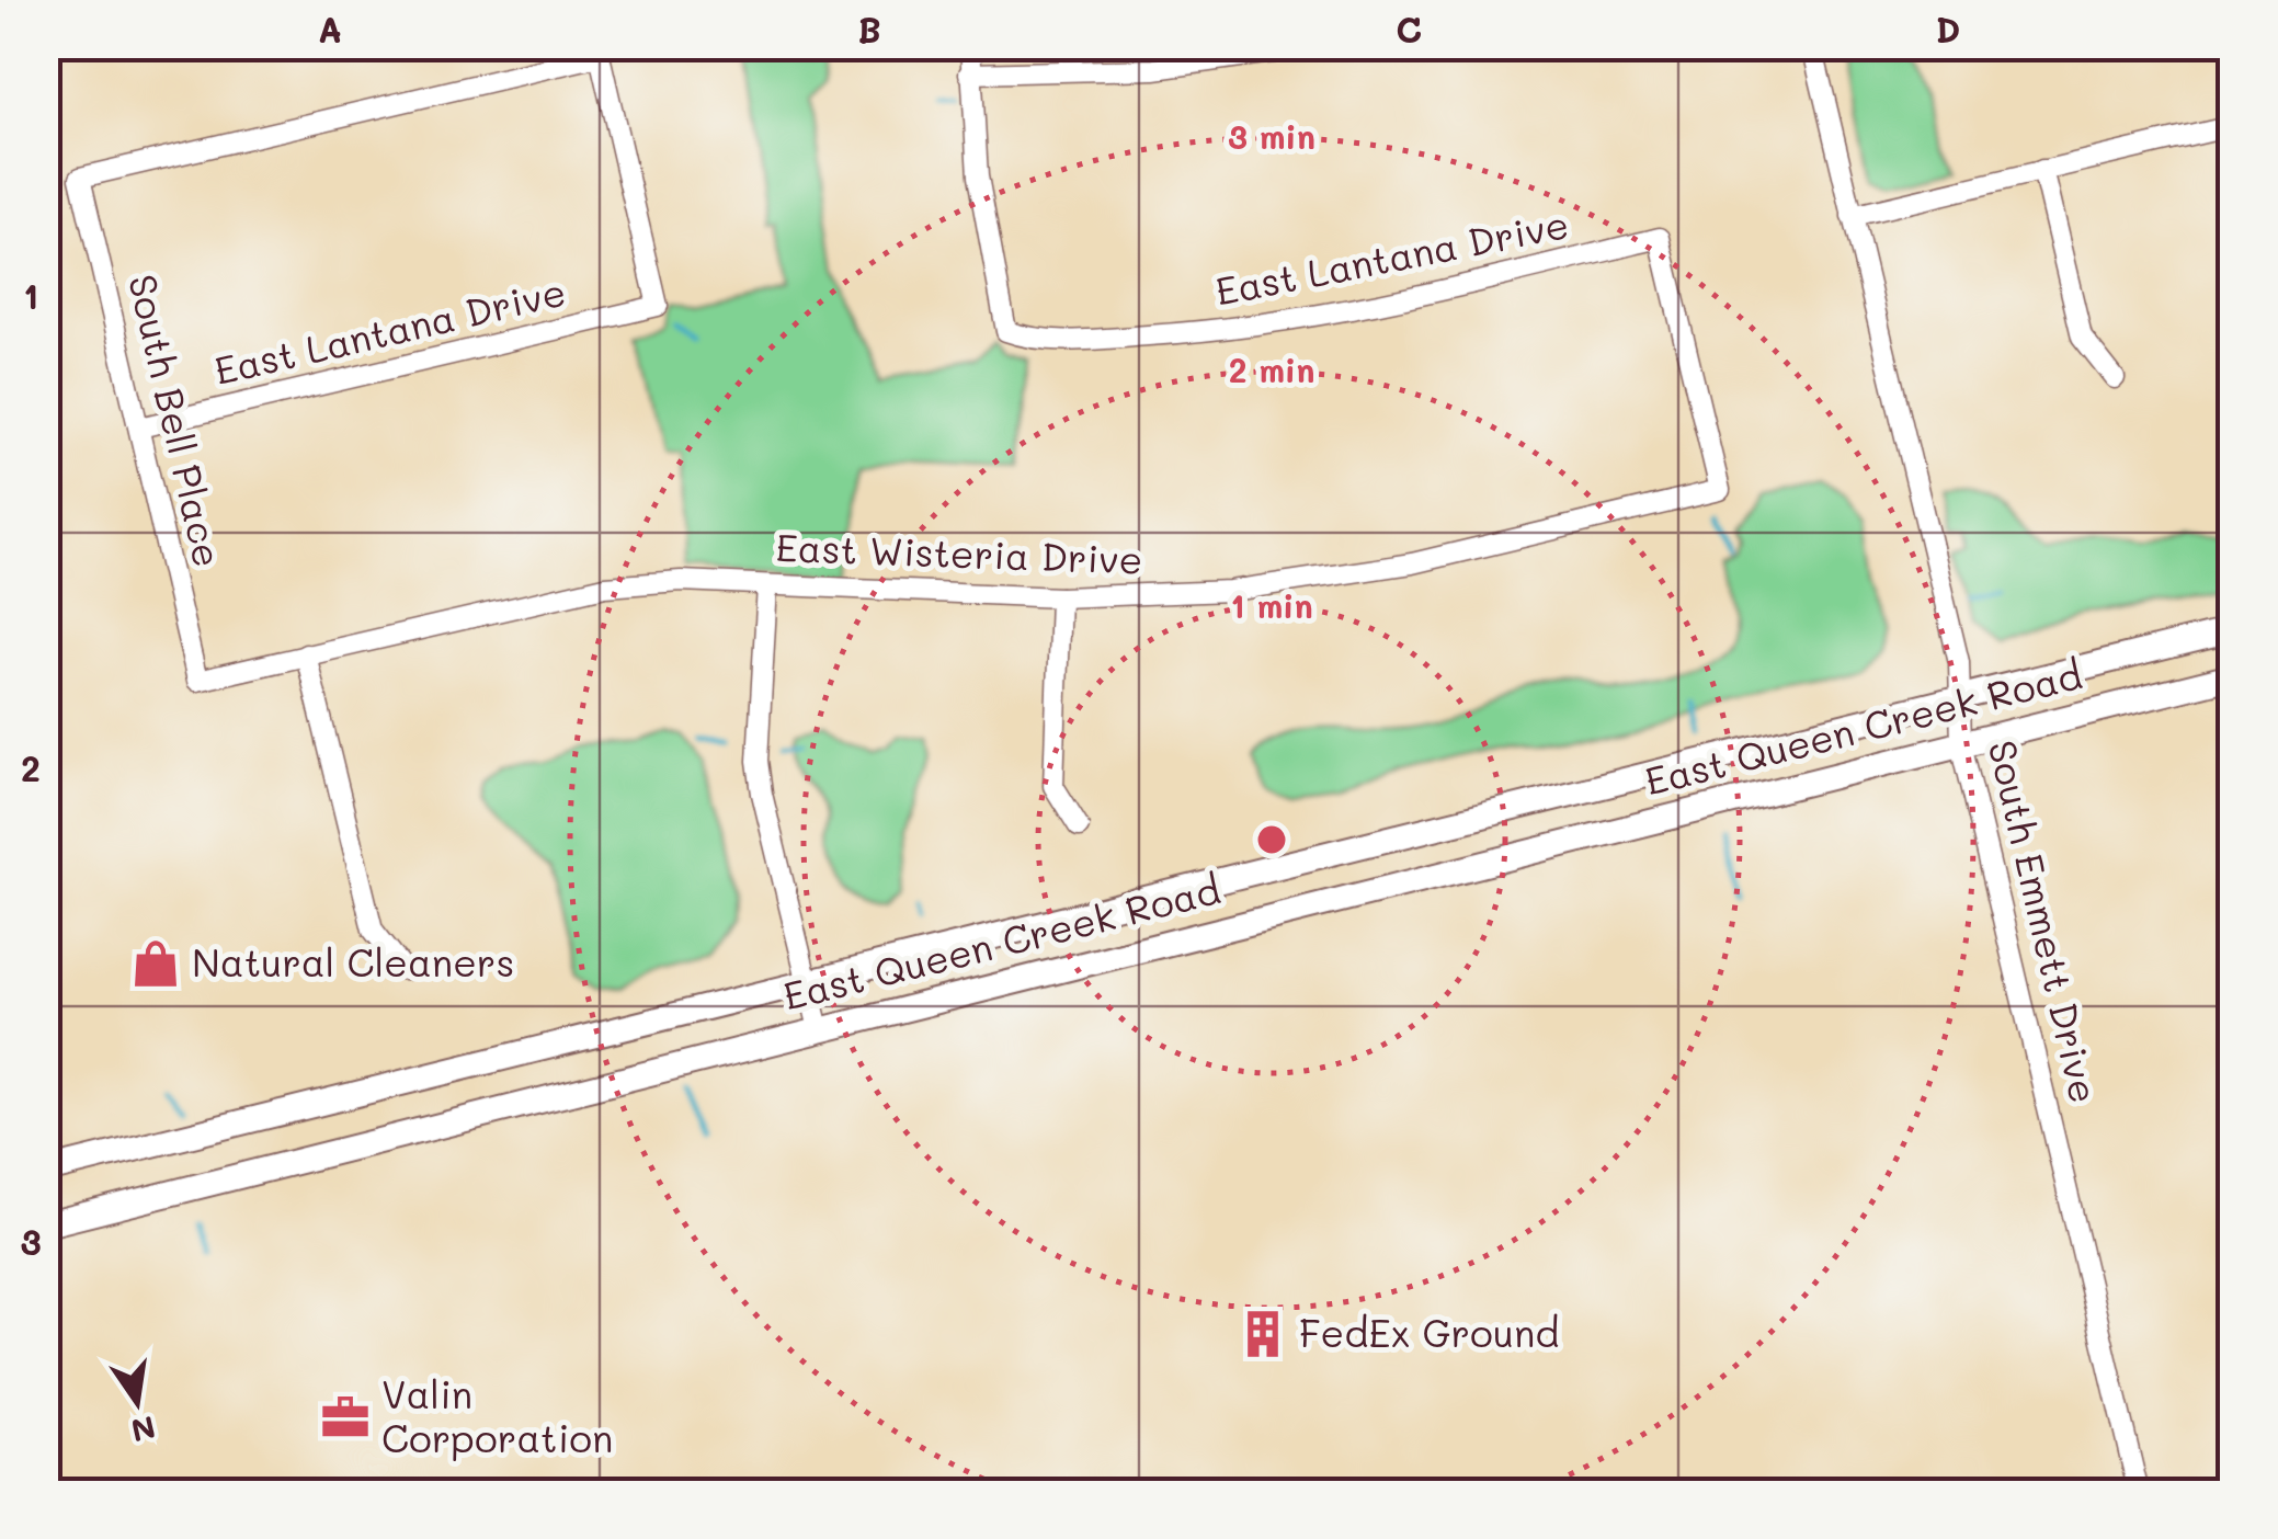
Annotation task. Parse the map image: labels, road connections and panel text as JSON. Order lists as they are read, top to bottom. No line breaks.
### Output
{"streets":{"main road":["East Queen Creek Road"],"street":["East Lantana Drive","South Bell Place","East Wisteria Drive","South Emmett Drive"]},"crossings":[["East Lantana Drive","South Bell Place"],["East Lantana Drive","East Wisteria Drive"],["South Bell Place","East Wisteria Drive"],["East Queen Creek Road","South Emmett Drive"]],"places":{"shop":["Natural Cleaners"],"building":["FedEx Ground"],"office":["Valin Corporation"]},"north":"bottom","grid":{"columns":["A","B","C","D"],"rows":["1","2","3"]},"rings":["3 min","2 min","1 min"]}
